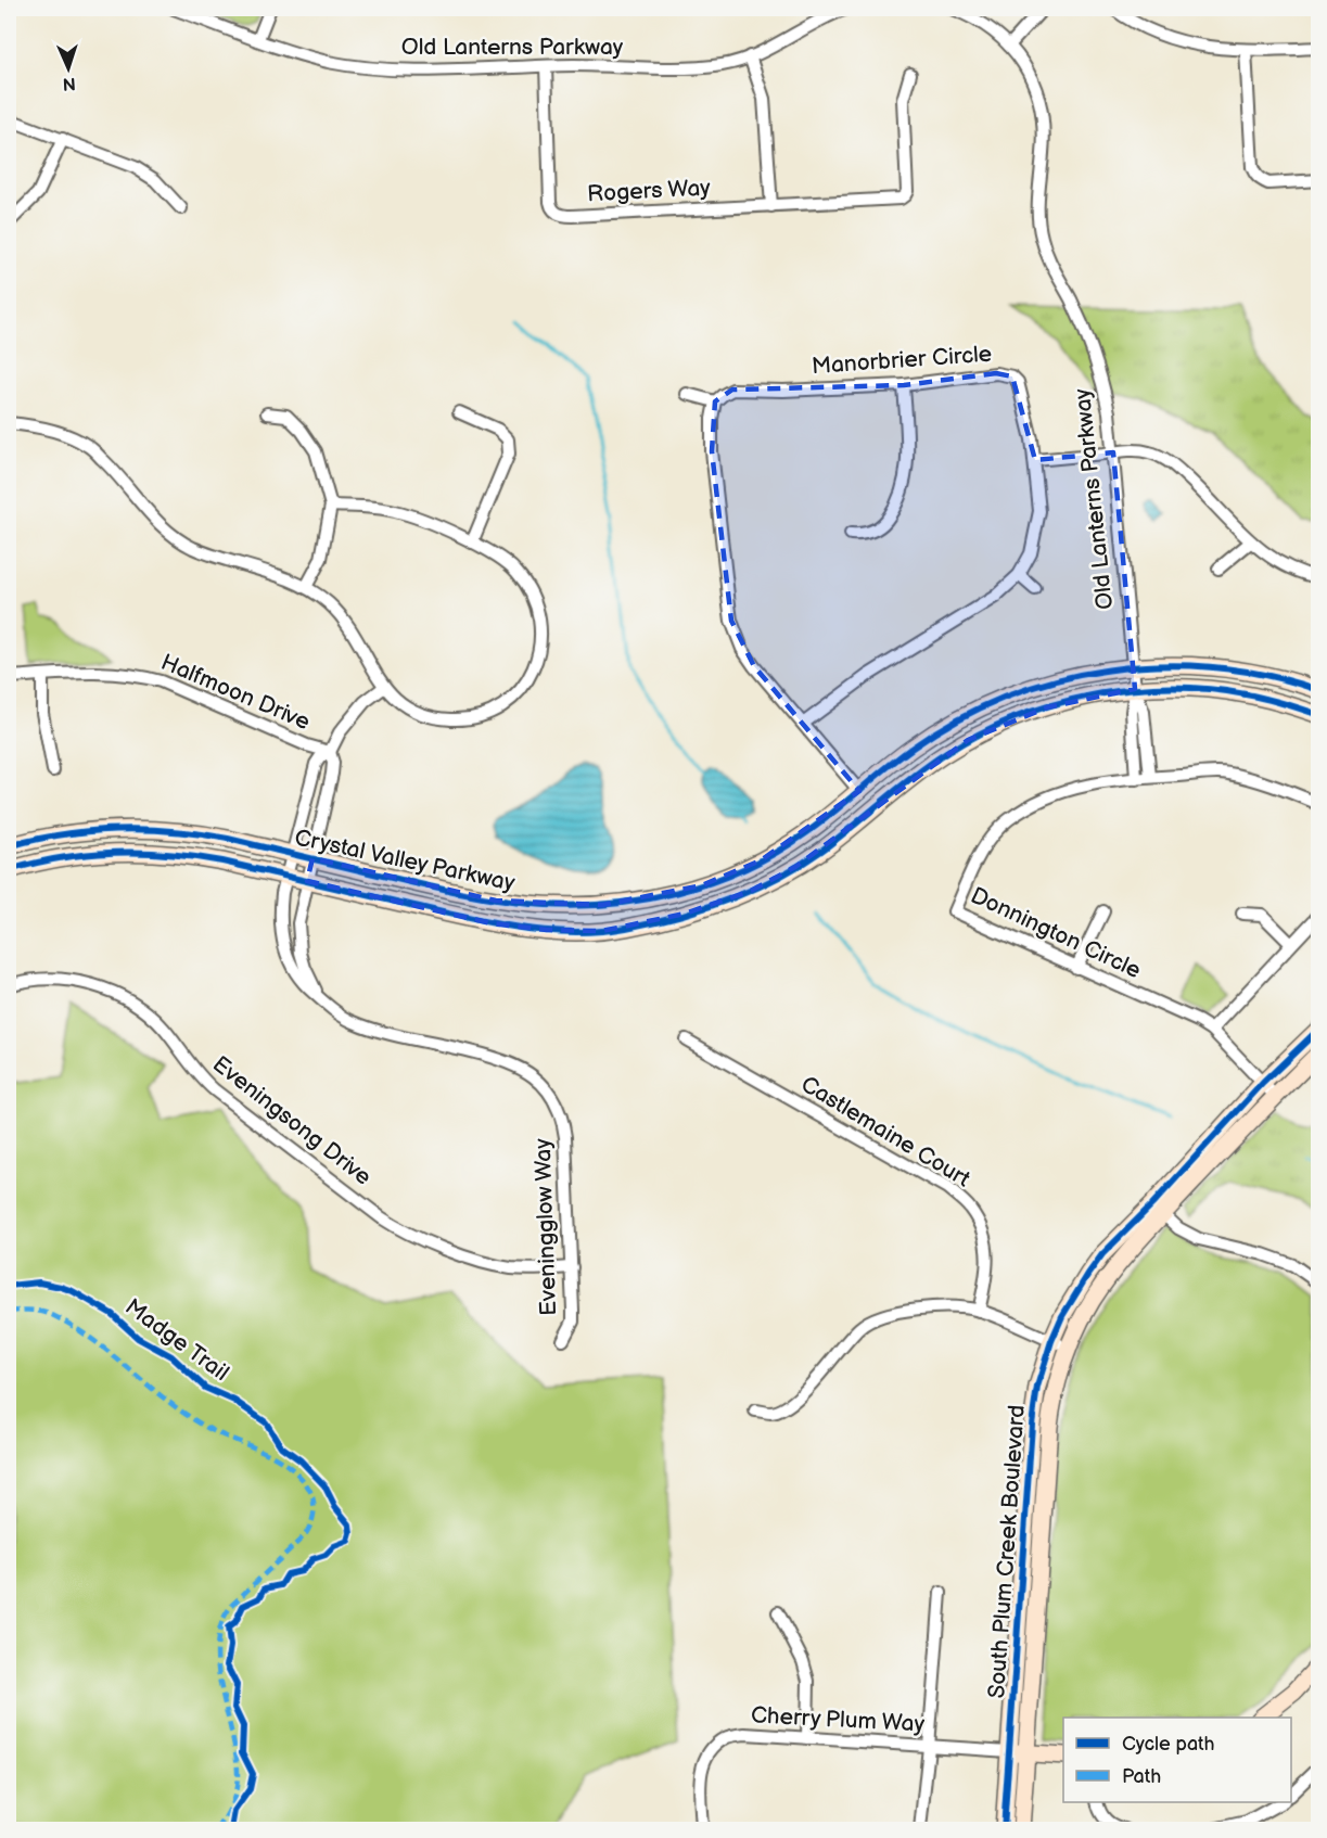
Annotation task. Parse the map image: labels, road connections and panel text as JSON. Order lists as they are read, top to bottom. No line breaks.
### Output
{"streets":{"main road":["Crystal Valley Parkway","South Plum Creek Boulevard"],"street":["Old Lanterns Parkway","Rogers Way","Manorbrier Circle","Halfmoon Drive","Donnington Circle","Eveningsong Drive","Castlemaine Court","Eveningglow Way","Cherry Plum Way"],"cycle path":["Madge Trail"]},"crossings":[["Old Lanterns Parkway","Rogers Way"],["Old Lanterns Parkway","Crystal Valley Parkway"],["Old Lanterns Parkway","Donnington Circle"],["Halfmoon Drive","Eveningglow Way"],["Crystal Valley Parkway","Eveningglow Way"],["Donnington Circle","South Plum Creek Boulevard"],["Eveningsong Drive","Eveningglow Way"],["South Plum Creek Boulevard","Cherry Plum Way"]],"legend":["Cycle path","Path"],"north":"bottom"}
